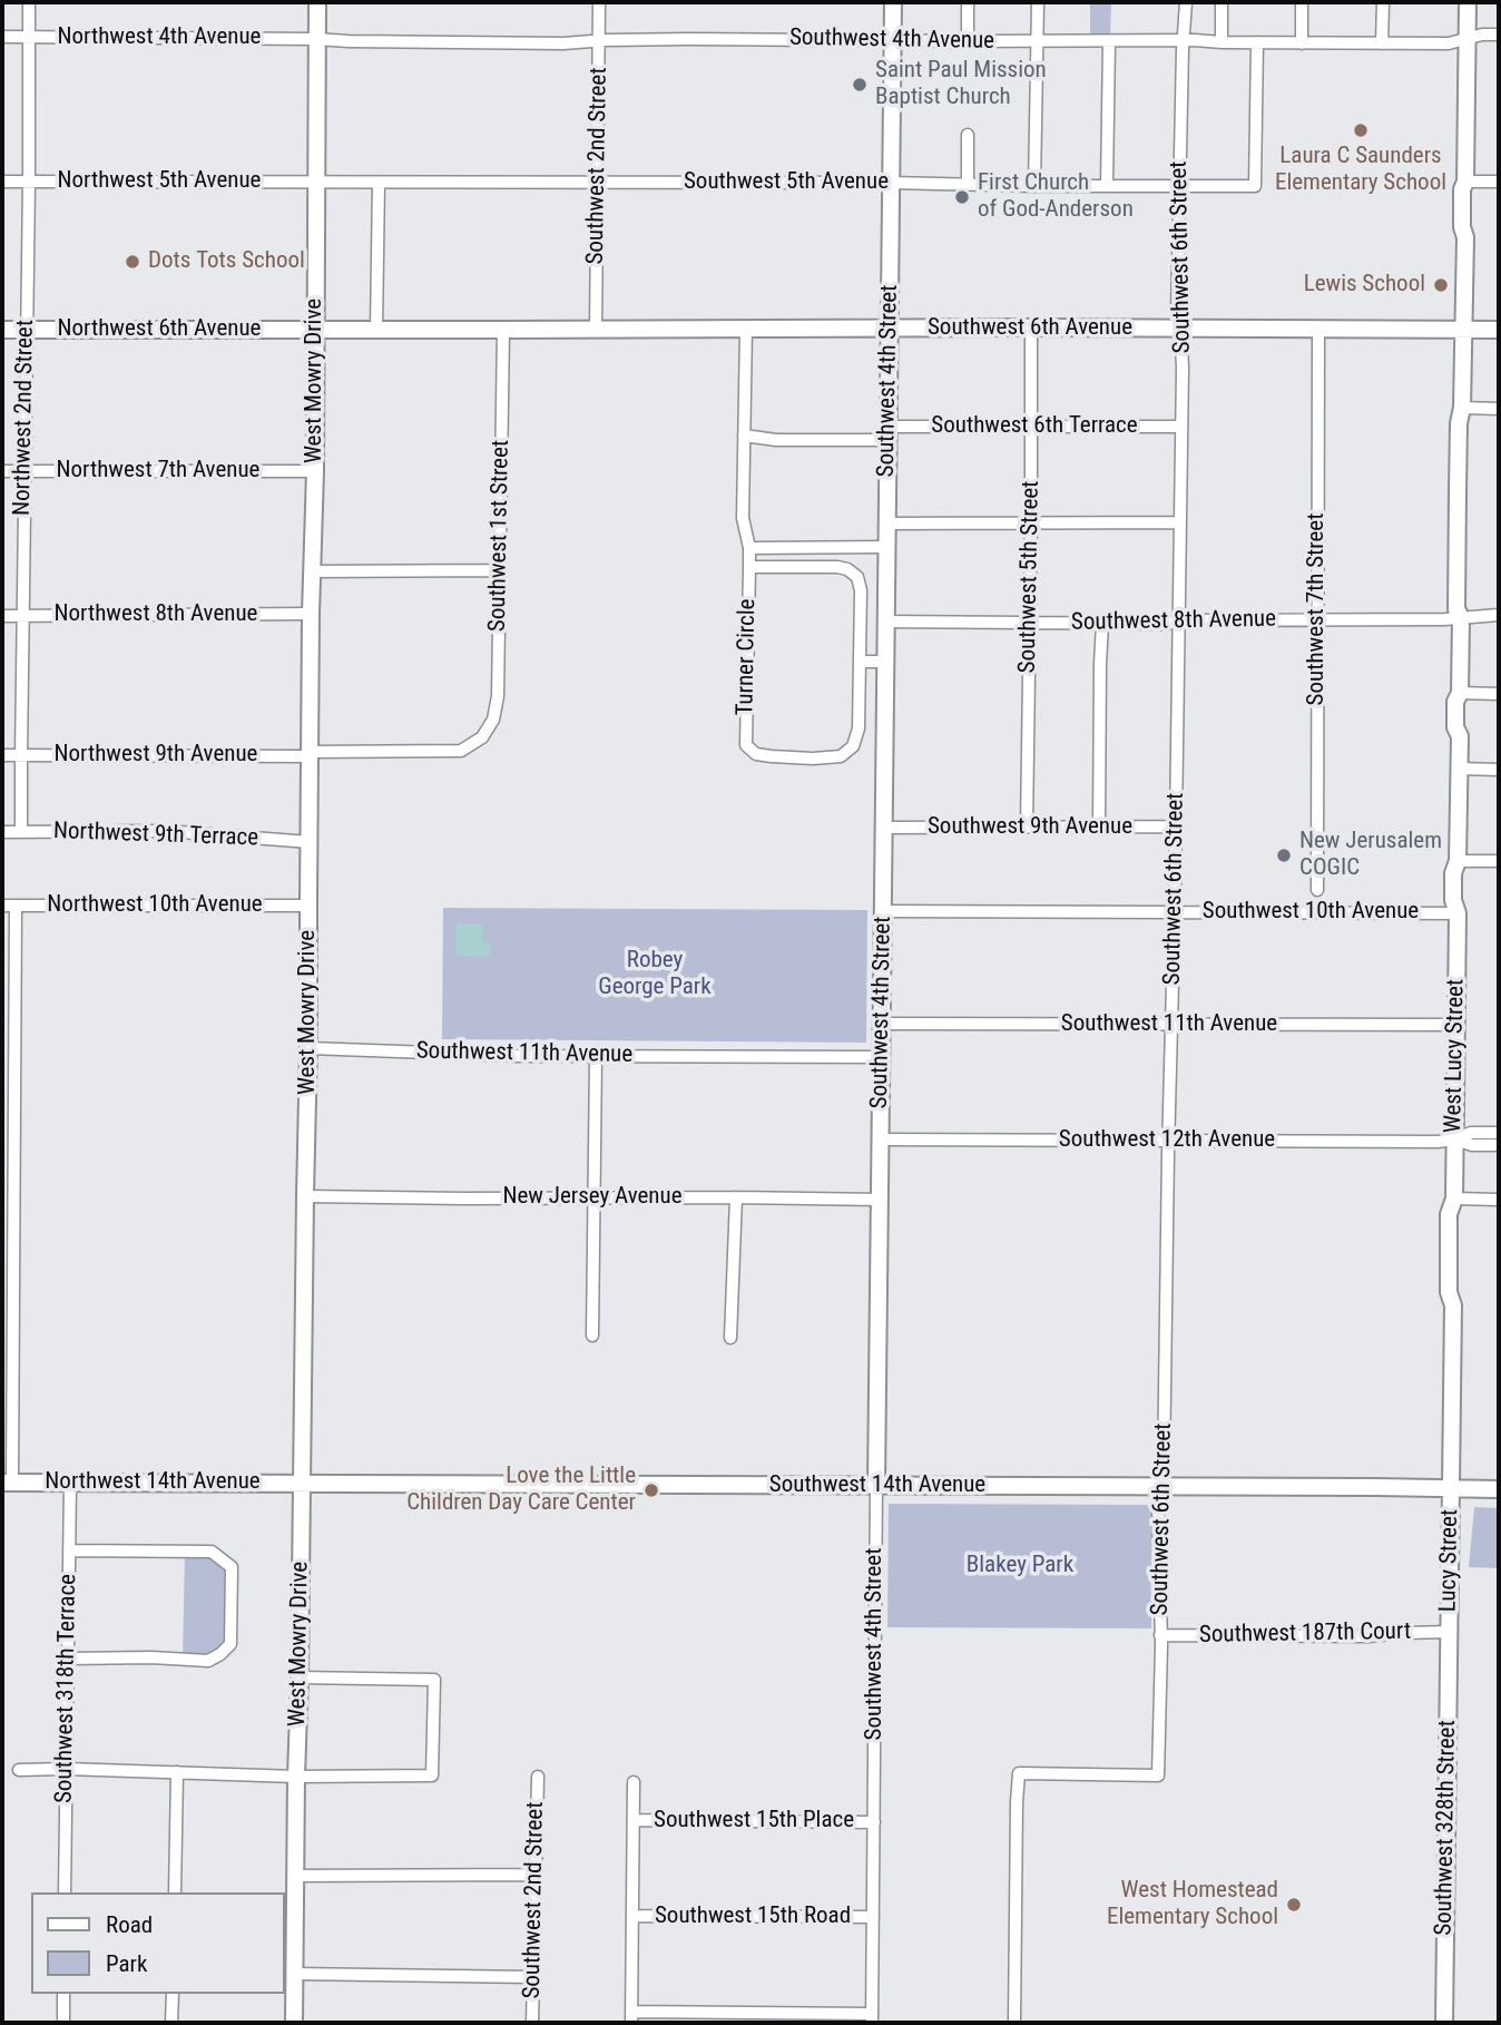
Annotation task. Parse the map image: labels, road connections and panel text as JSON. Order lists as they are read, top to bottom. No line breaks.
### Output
{"streets":{"street":["Northwest 4th Avenue","Southwest 4th Avenue","Southwest 2nd Street","Northwest 5th Avenue","Southwest 5th Avenue","Southwest 6th Street","Southwest 6th Avenue","Northwest 6th Avenue","West Mowry Drive","Southwest 4th Street","Northwest 2nd Street","Southwest 6th Terrace","Northwest 7th Avenue","Southwest 1st Street","Southwest 5th Street","Southwest 7th Street","Northwest 8th Avenue","Southwest 8th Avenue","Turner Circle","Northwest 9th Avenue","Southwest 9th Avenue","Northwest 9th Terrace","Northwest 10th Avenue","Southwest 10th Avenue","Southwest 11th Avenue","West Lucy Street","Southwest 12th Avenue","New Jersey Avenue","Northwest 14th Avenue","Southwest 14th Avenue","Lucy Street","Southwest 187th Court","Southwest 318th Terrace","Southwest 15th Place","Southwest 328th Street","Southwest 15th Road"]},"crossings":[["Northwest 4th Avenue","Southwest 4th Avenue"],["Northwest 4th Avenue","West Mowry Drive"],["Northwest 4th Avenue","Northwest 2nd Street"],["Southwest 4th Avenue","Southwest 2nd Street"],["Southwest 4th Avenue","Southwest 5th Avenue"],["Southwest 4th Avenue","Southwest 6th Street"],["Southwest 4th Avenue","West Mowry Drive"],["Southwest 4th Avenue","Southwest 4th Street"],["Southwest 4th Avenue","West Lucy Street"],["Southwest 2nd Street","Southwest 5th Avenue"],["Southwest 2nd Street","Southwest 6th Avenue"],["Northwest 5th Avenue","Southwest 5th Avenue"],["Northwest 5th Avenue","West Mowry Drive"],["Northwest 5th Avenue","Northwest 2nd Street"],["Southwest 5th Avenue","Southwest 6th Street"],["Southwest 5th Avenue","West Mowry Drive"],["Southwest 5th Avenue","Southwest 4th Street"],["Southwest 6th Street","Southwest 6th Avenue"],["Southwest 6th Street","Southwest 6th Terrace"],["Southwest 6th Street","Southwest 8th Avenue"],["Southwest 6th Street","Southwest 9th Avenue"],["Southwest 6th Street","Southwest 10th Avenue"],["Southwest 6th Street","Southwest 11th Avenue"],["Southwest 6th Street","Southwest 12th Avenue"],["Southwest 6th Street","Southwest 14th Avenue"],["Southwest 6th Street","Southwest 187th Court"],["Southwest 6th Avenue","Northwest 6th Avenue"],["Southwest 6th Avenue","West Mowry Drive"],["Southwest 6th Avenue","Southwest 4th Street"],["Southwest 6th Avenue","Southwest 1st Street"],["Southwest 6th Avenue","Southwest 5th Street"],["Southwest 6th Avenue","Southwest 7th Street"],["Southwest 6th Avenue","West Lucy Street"],["Northwest 6th Avenue","West Mowry Drive"],["Northwest 6th Avenue","Northwest 2nd Street"],["West Mowry Drive","Northwest 7th Avenue"],["West Mowry Drive","Southwest 1st Street"],["West Mowry Drive","Northwest 8th Avenue"],["West Mowry Drive","Northwest 9th Avenue"],["West Mowry Drive","Northwest 9th Terrace"],["West Mowry Drive","Northwest 10th Avenue"],["West Mowry Drive","Southwest 11th Avenue"],["West Mowry Drive","New Jersey Avenue"],["West Mowry Drive","Northwest 14th Avenue"],["West Mowry Drive","Southwest 14th Avenue"],["Southwest 4th Street","Southwest 6th Terrace"],["Southwest 4th Street","Southwest 8th Avenue"],["Southwest 4th Street","Southwest 9th Avenue"],["Southwest 4th Street","Southwest 10th Avenue"],["Southwest 4th Street","Southwest 11th Avenue"],["Southwest 4th Street","Southwest 12th Avenue"],["Southwest 4th Street","New Jersey Avenue"],["Southwest 4th Street","Southwest 14th Avenue"],["Southwest 4th Street","Southwest 15th Place"],["Southwest 4th Street","Southwest 15th Road"],["Northwest 2nd Street","Northwest 7th Avenue"],["Northwest 2nd Street","Northwest 8th Avenue"],["Northwest 2nd Street","Northwest 9th Avenue"],["Northwest 2nd Street","Northwest 9th Terrace"],["Southwest 6th Terrace","Southwest 5th Street"],["Southwest 1st Street","Northwest 9th Avenue"],["Southwest 5th Street","Southwest 8th Avenue"],["Southwest 5th Street","Southwest 9th Avenue"],["Southwest 7th Street","Southwest 8th Avenue"],["Southwest 8th Avenue","West Lucy Street"],["Southwest 10th Avenue","West Lucy Street"],["Southwest 11th Avenue","West Lucy Street"],["West Lucy Street","Southwest 12th Avenue"],["West Lucy Street","Southwest 14th Avenue"],["West Lucy Street","Lucy Street"],["Northwest 14th Avenue","Southwest 14th Avenue"],["Northwest 14th Avenue","Southwest 318th Terrace"],["Southwest 14th Avenue","Lucy Street"],["Lucy Street","Southwest 187th Court"],["Lucy Street","Southwest 328th Street"],["Southwest 187th Court","Southwest 328th Street"]],"parks":["Robey George Park","Blakey Park"],"places":["Saint Paul Mission Baptist Church","Laura C Saunders Elementary School","First Church of God-Anderson","Dots Tots School","Lewis School","New Jerusalem COGIC","Love the Little Children Day Care Center","West Homestead Elementary School"],"legend":["Road","Park"]}
